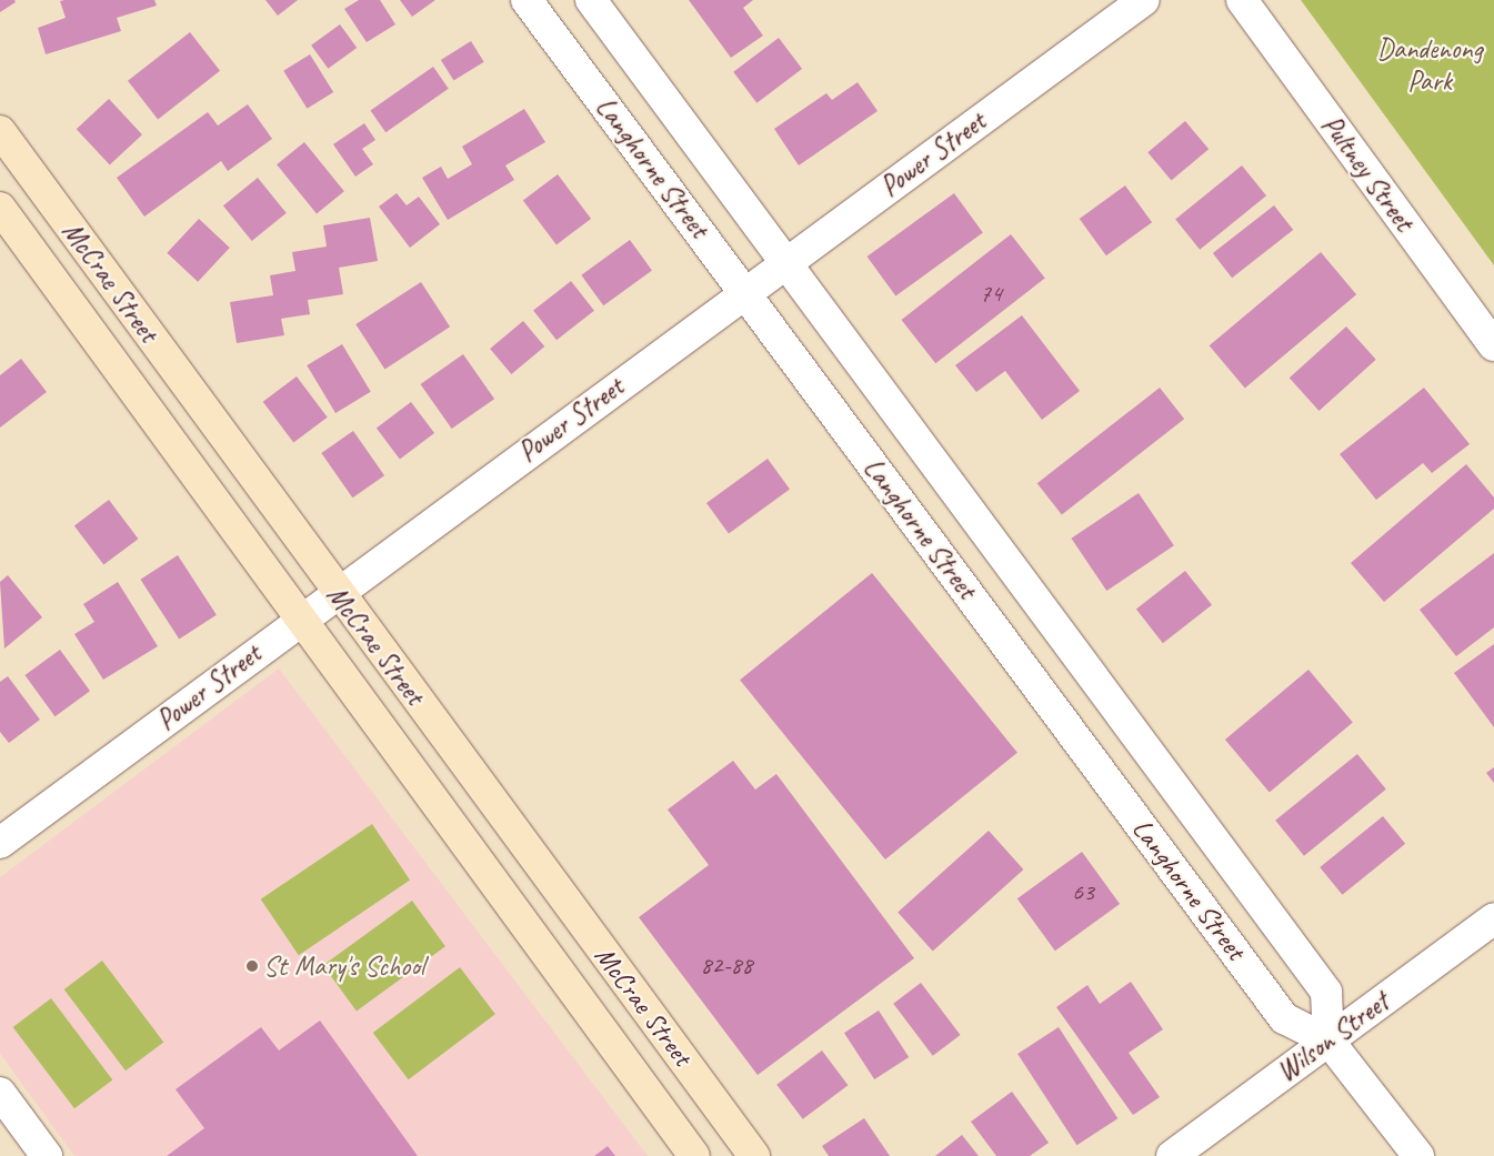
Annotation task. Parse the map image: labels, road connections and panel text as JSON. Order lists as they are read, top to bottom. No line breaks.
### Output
{"streets":{"main road":["McCrae Street"],"street":["Power Street","Langhorne Street","Pultney Street","Wilson Street"]},"crossings":[["Power Street","Langhorne Street"],["Power Street","McCrae Street"],["Langhorne Street","Wilson Street"]],"parks":["Dandenong Park"],"places":["St Mary's School"],"house_numbers":["74","63","82-88"]}
